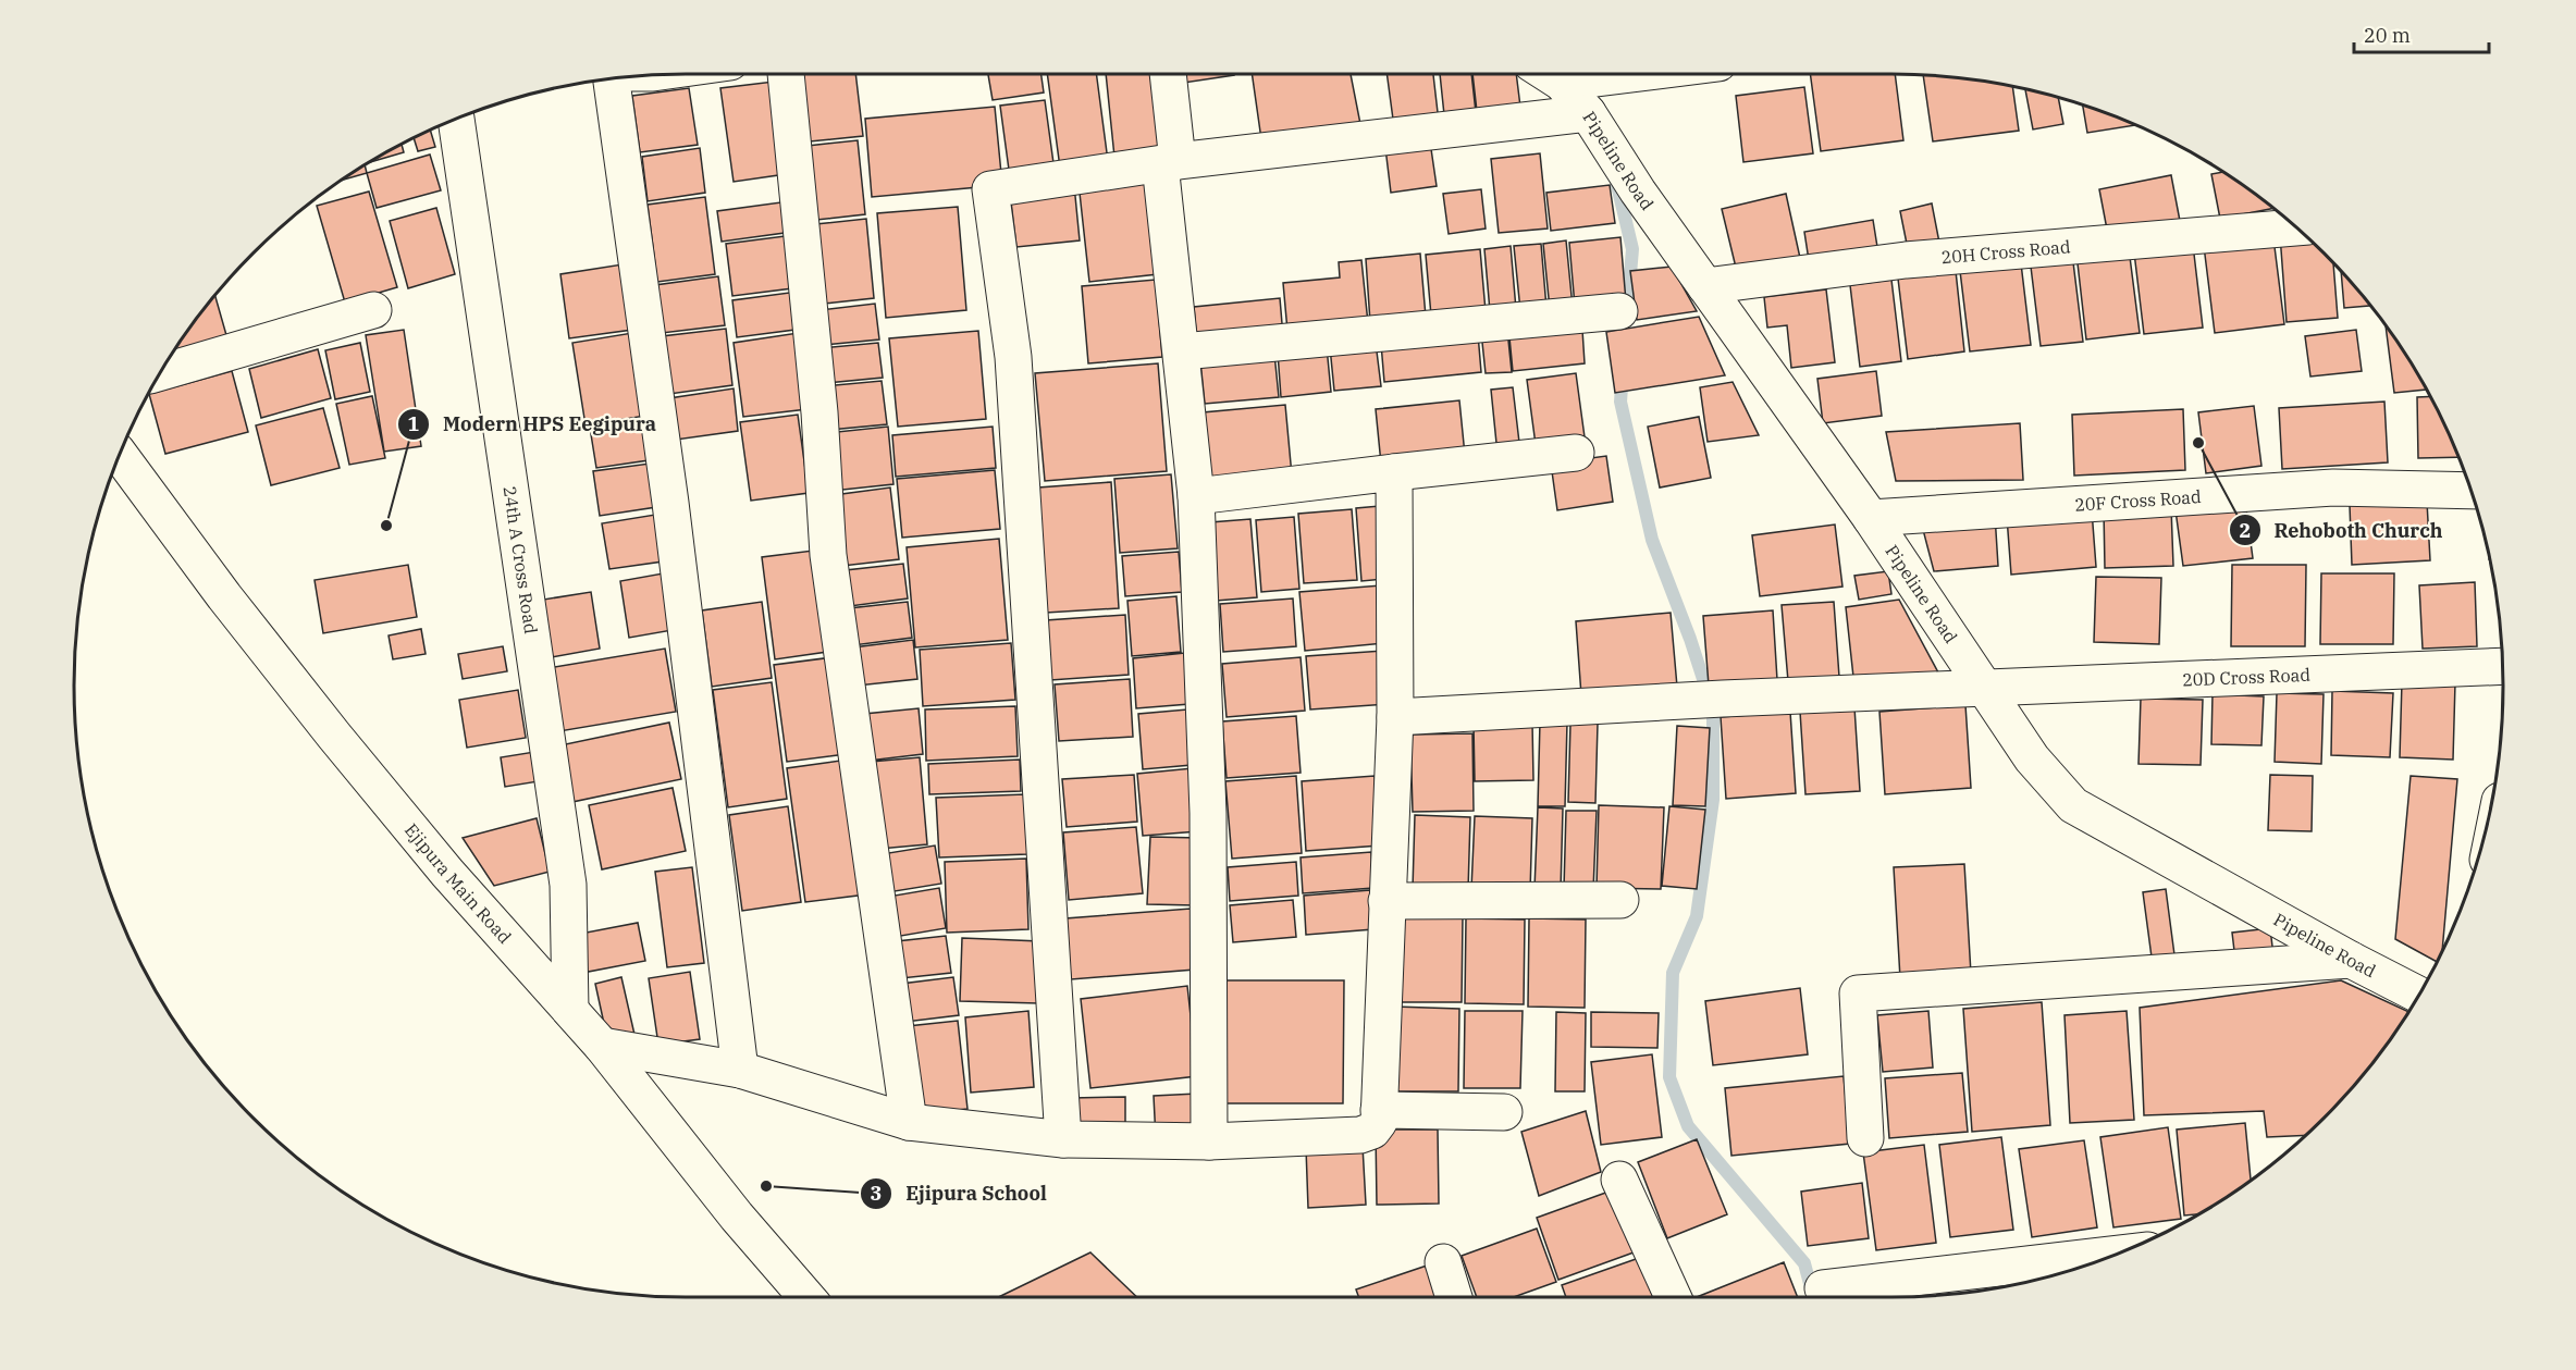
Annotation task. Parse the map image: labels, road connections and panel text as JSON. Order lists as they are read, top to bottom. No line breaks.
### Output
{"streets":{"street":["Pipeline Road","20H Cross Road","20F Cross Road","24th A Cross Road","20D Cross Road","Ejipura Main Road"]},"crossings":[["Pipeline Road","20H Cross Road"],["Pipeline Road","20F Cross Road"],["Pipeline Road","20D Cross Road"],["24th A Cross Road","Ejipura Main Road"]],"places":["Rehoboth Church","Modern HPS Eegipura","Ejipura School"],"scale_bar":"20 m"}
